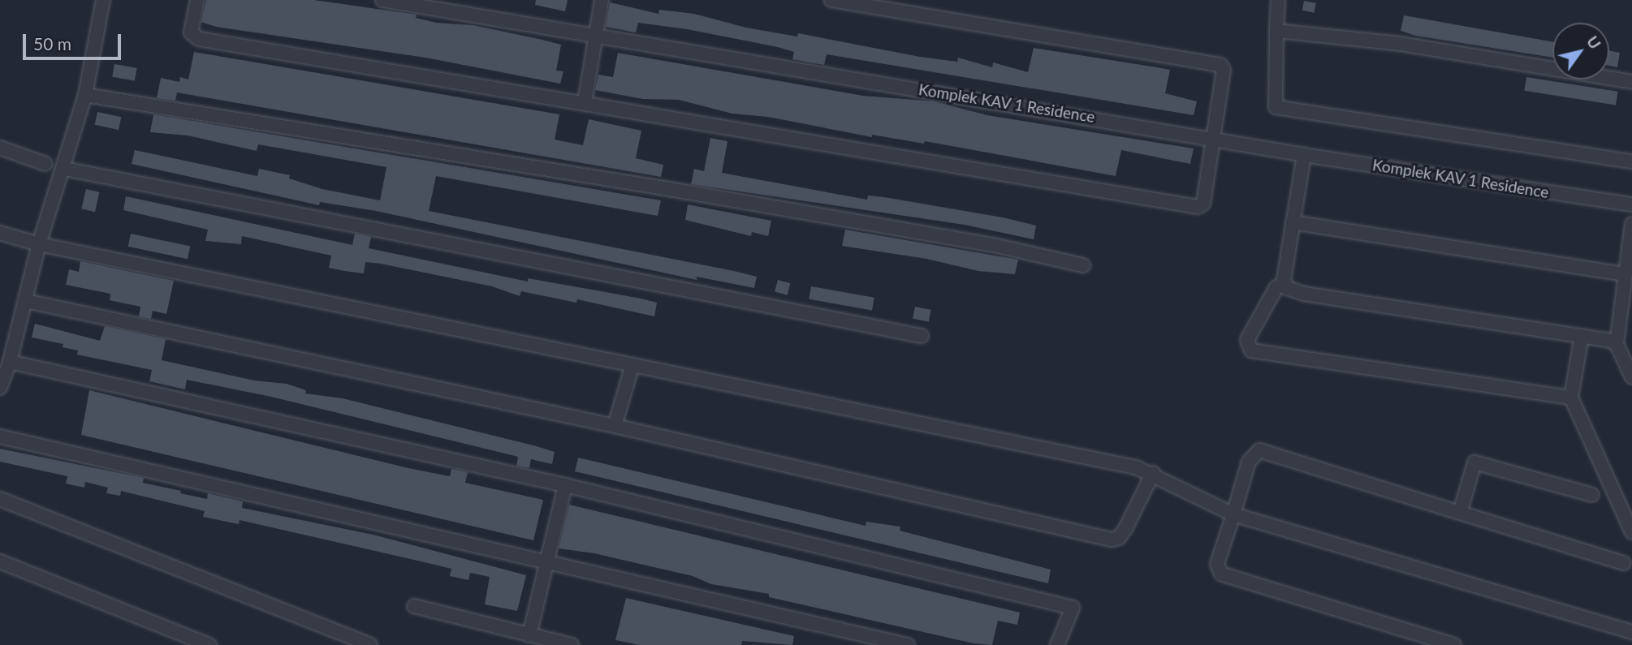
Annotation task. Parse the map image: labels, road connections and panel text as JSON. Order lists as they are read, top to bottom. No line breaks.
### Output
{"streets":{"street":["Komplek KAV 1 Residence"]},"scale_bar":"50 m","north":"top right"}
